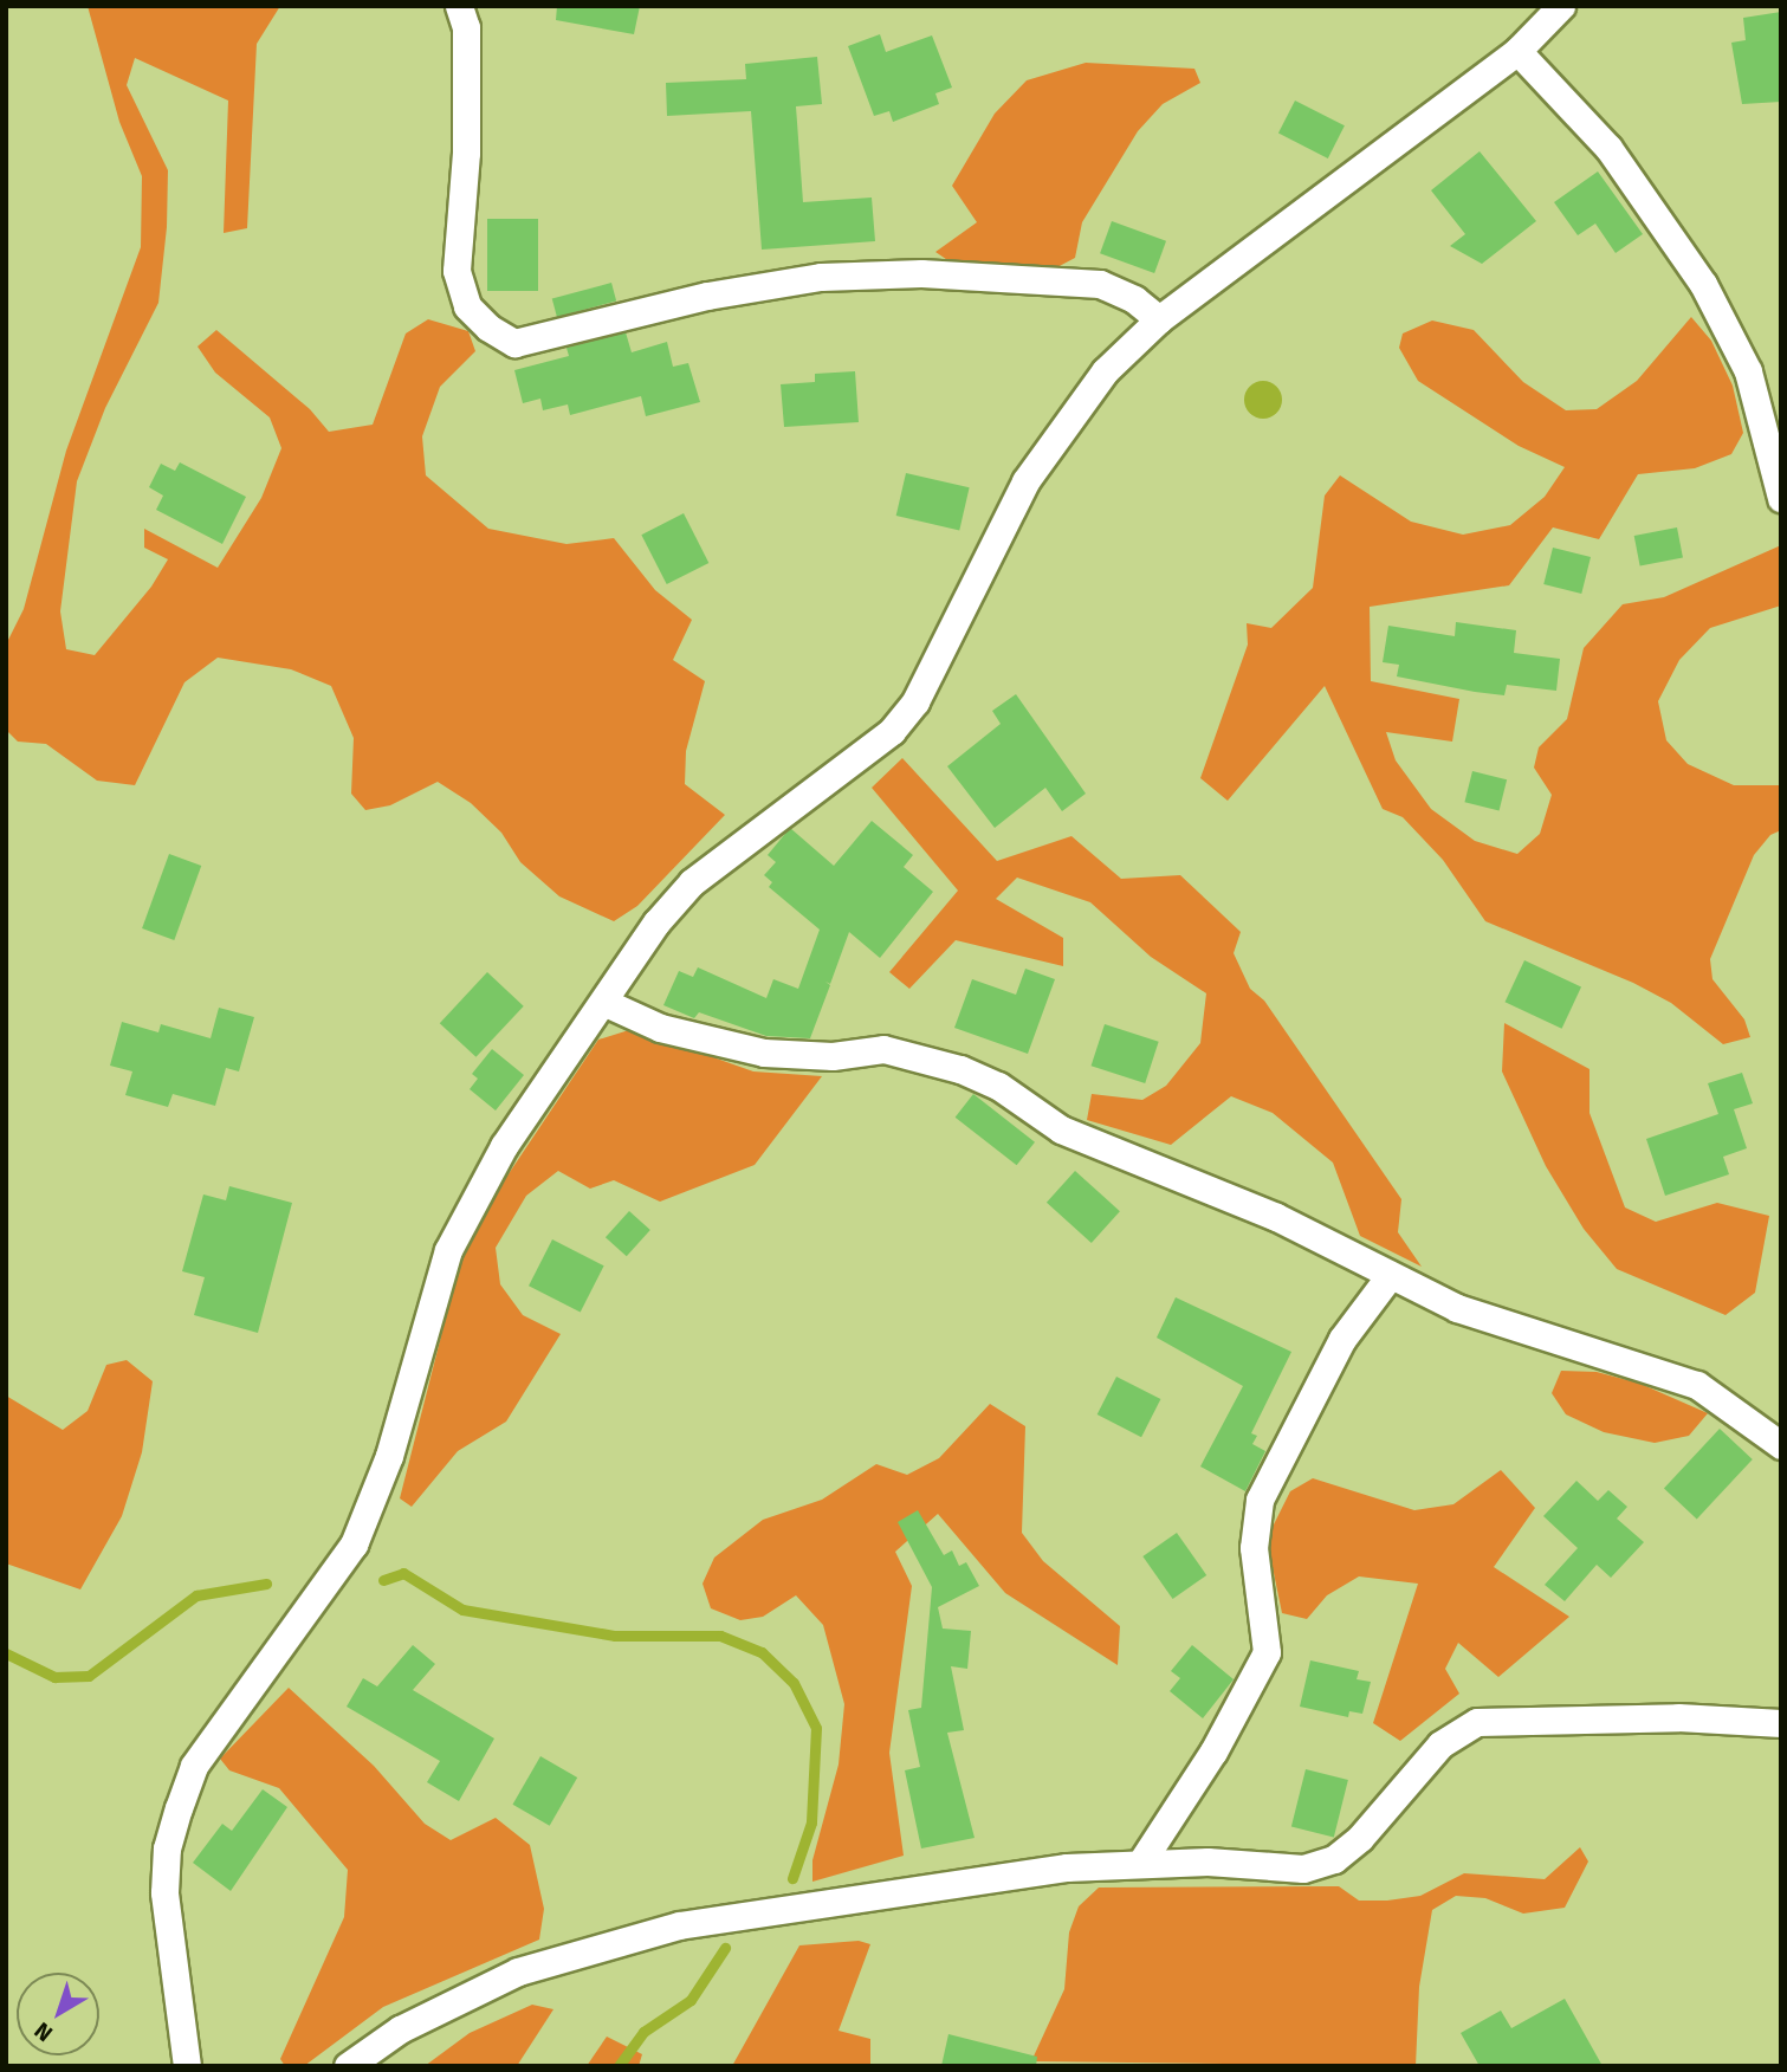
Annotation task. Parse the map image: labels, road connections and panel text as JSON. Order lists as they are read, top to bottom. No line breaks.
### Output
{"north":"bottom left"}
